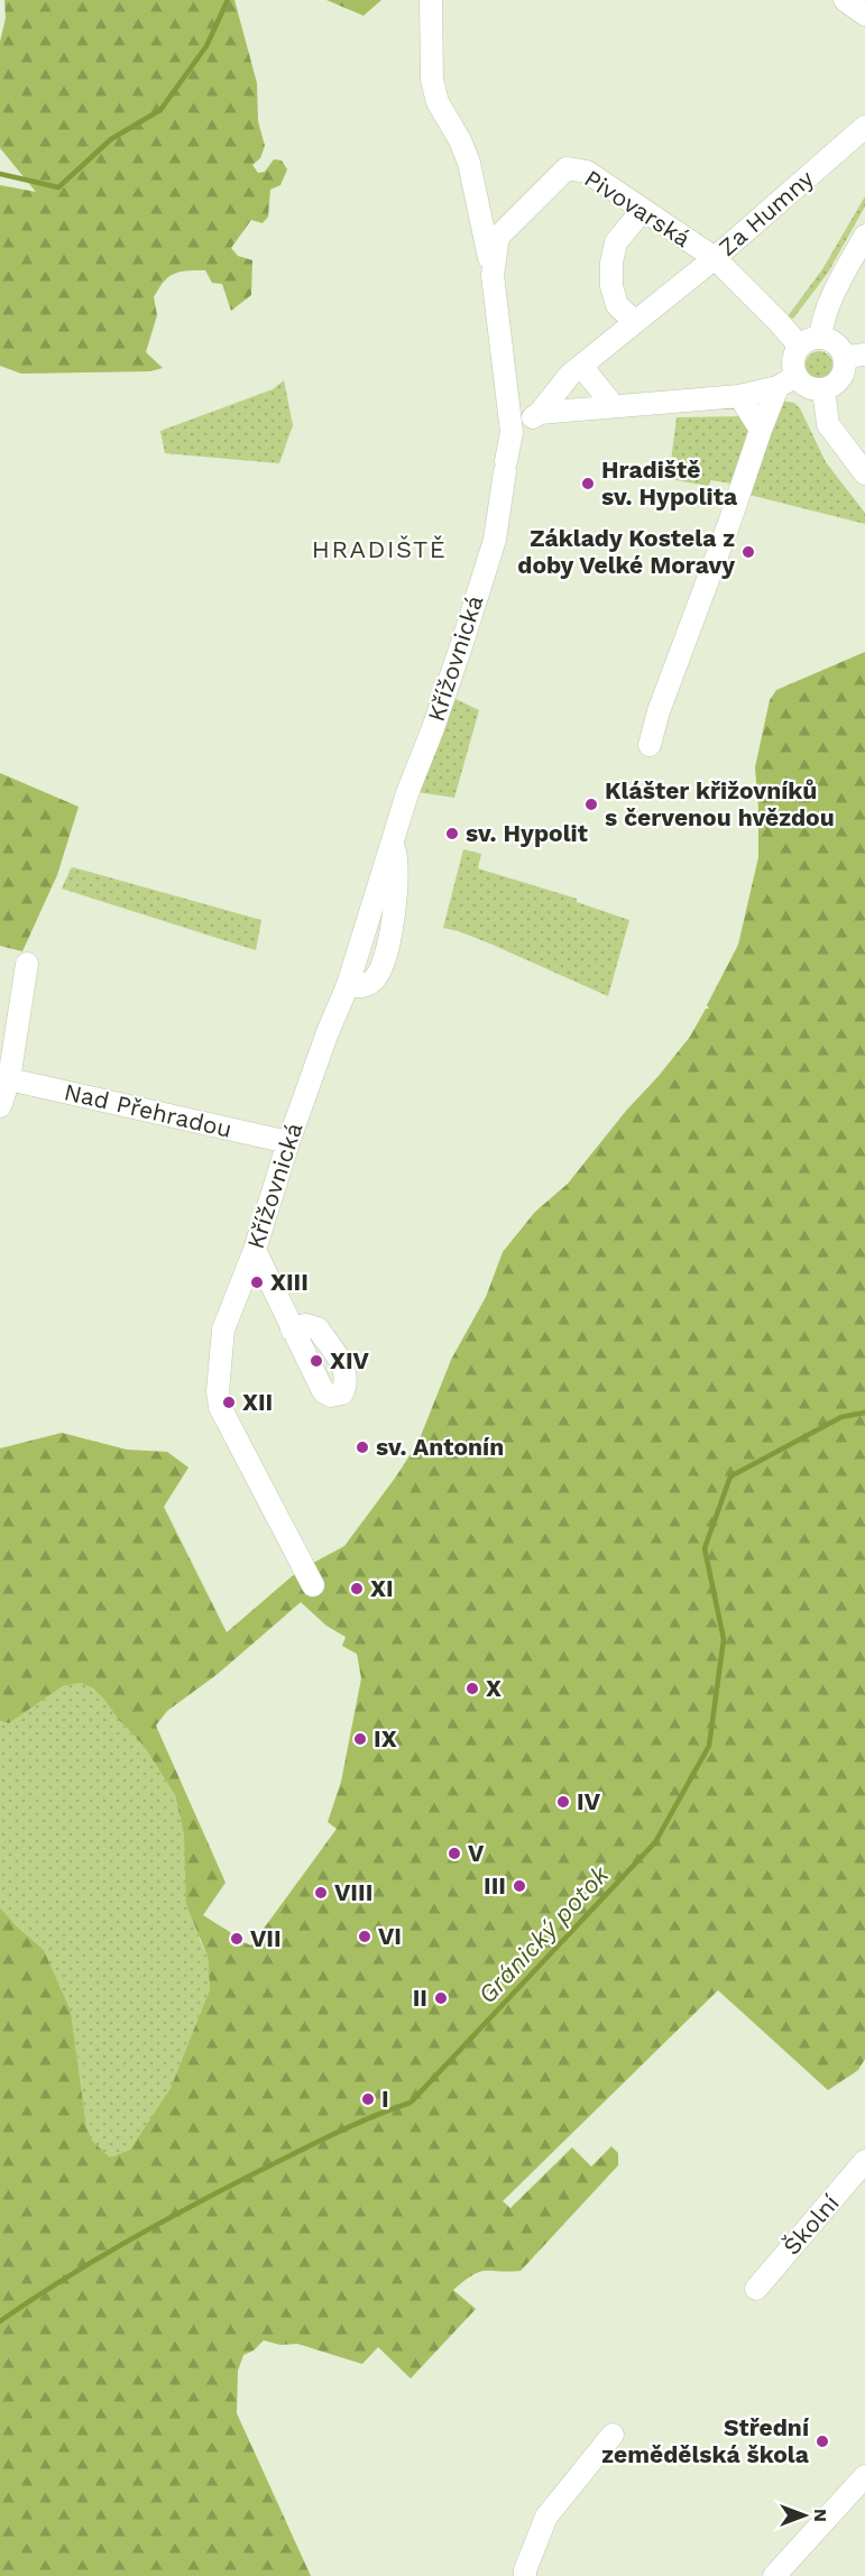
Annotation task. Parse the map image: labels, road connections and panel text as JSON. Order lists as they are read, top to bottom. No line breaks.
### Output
{"streets":{"street":["Pivovarská","Za Humny","Křížovnická","Nad Přehradou","Školní"]},"crossings":[["Pivovarská","Za Humny"],["Pivovarská","Křížovnická"],["Křížovnická","Nad Přehradou"]],"districts":["HRADIŠTĚ"],"water":["Gránický potok"],"places":["Hradiště sv. Hypolita","Základy Kostela z doby Velké Moravy","Klášter křižovníků s červenou hvězdou","sv. Hypolit","XIII","XIV","XII","sv. Antonín","XI","X","IX","IV","V","III","VIII","VI","VII","II","I","Střední zemědělská škola"],"north":"right"}
